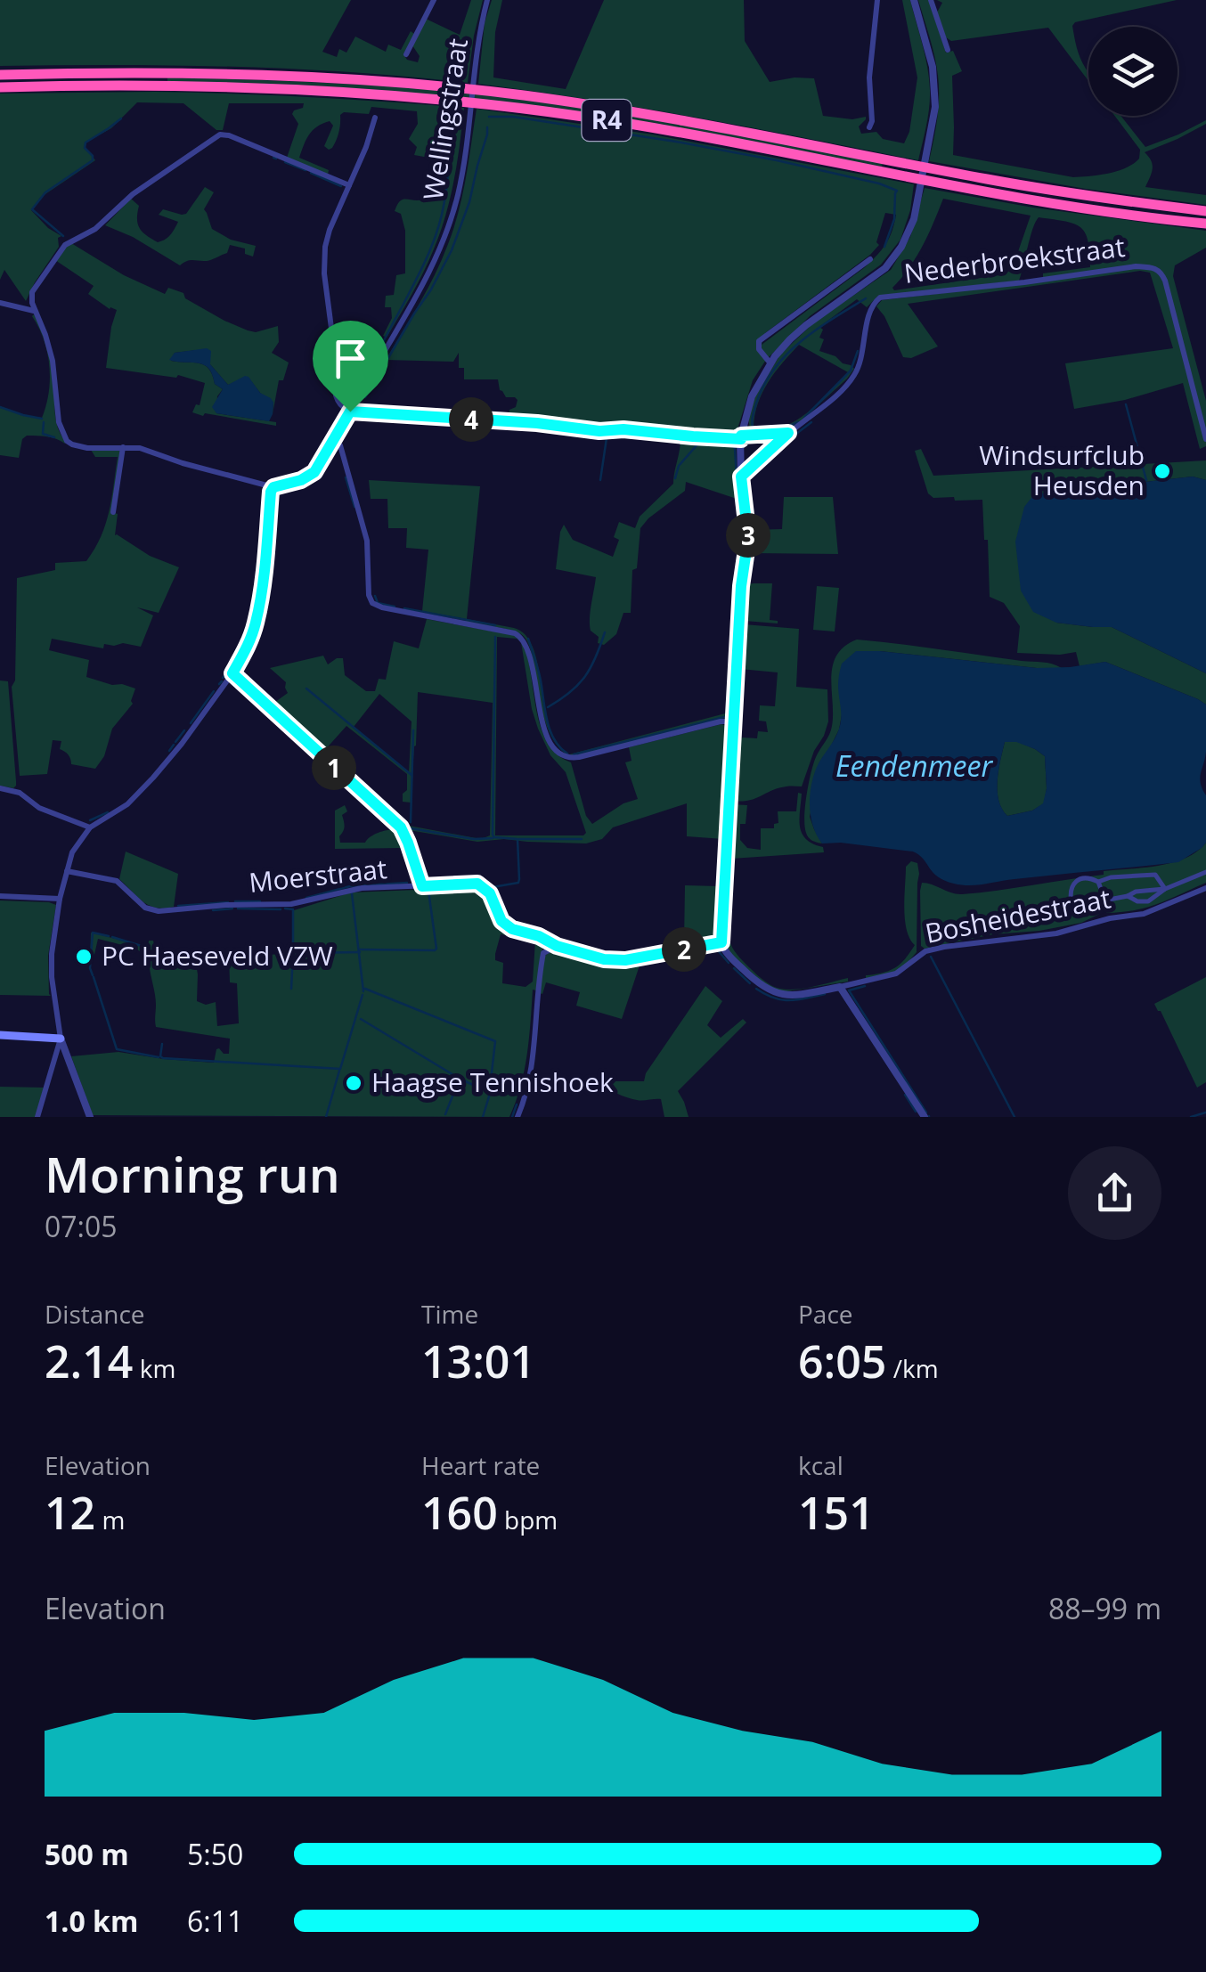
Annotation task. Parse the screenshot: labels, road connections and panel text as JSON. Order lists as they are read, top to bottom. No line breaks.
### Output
{"streets":{"highway":["R4"],"street":["Wellingstraat","Nederbroekstraat","Moerstraat","Bosheidestraat"]},"water":["Eendenmeer"],"places":["Windsurfclub Heusden","PC Haeseveld VZW","Haagse Tennishoek"],"page":{"pins":["4","3","1","2"],"heading":["Morning run","07:05"],"stats":[["Distance","2.14 km"],["Time","13:01"],["Pace","6:05 /km"],["Elevation","12 m"],["Heart rate","160 bpm"],["kcal","151"]],"chart":["Elevation","88–99 m"],"list":[{"name":"500 m","note":"5:50"},{"name":"1.0 km","note":"6:11"}]}}
